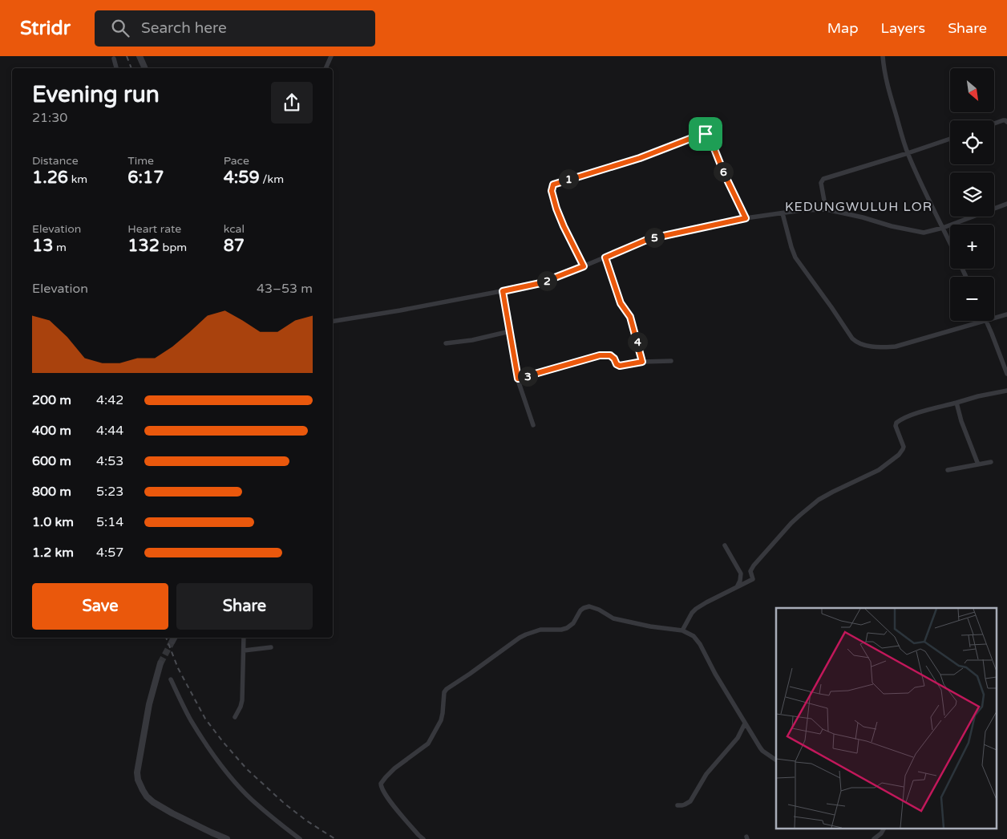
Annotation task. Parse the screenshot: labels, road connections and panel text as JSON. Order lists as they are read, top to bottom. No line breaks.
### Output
{"districts":["KEDUNGWULUH LOR"],"north":"bottom right","page":{"header":"Stridr","search":"Search here","nav":["Map","Layers","Share"],"map_buttons":["+","−"],"heading":["Evening run","21:30"],"stats":[["Distance","1.26 km"],["Time","6:17"],["Pace","4:59 /km"],["Elevation","13 m"],["Heart rate","132 bpm"],["kcal","87"]],"pins":["6","1","5","2","4","3"],"chart":["Elevation","43–53 m"],"list":[{"name":"200 m","note":"4:42"},{"name":"400 m","note":"4:44"},{"name":"600 m","note":"4:53"},{"name":"800 m","note":"5:23"},{"name":"1.0 km","note":"5:14"},{"name":"1.2 km","note":"4:57"}],"buttons":["Save","Share"]}}
